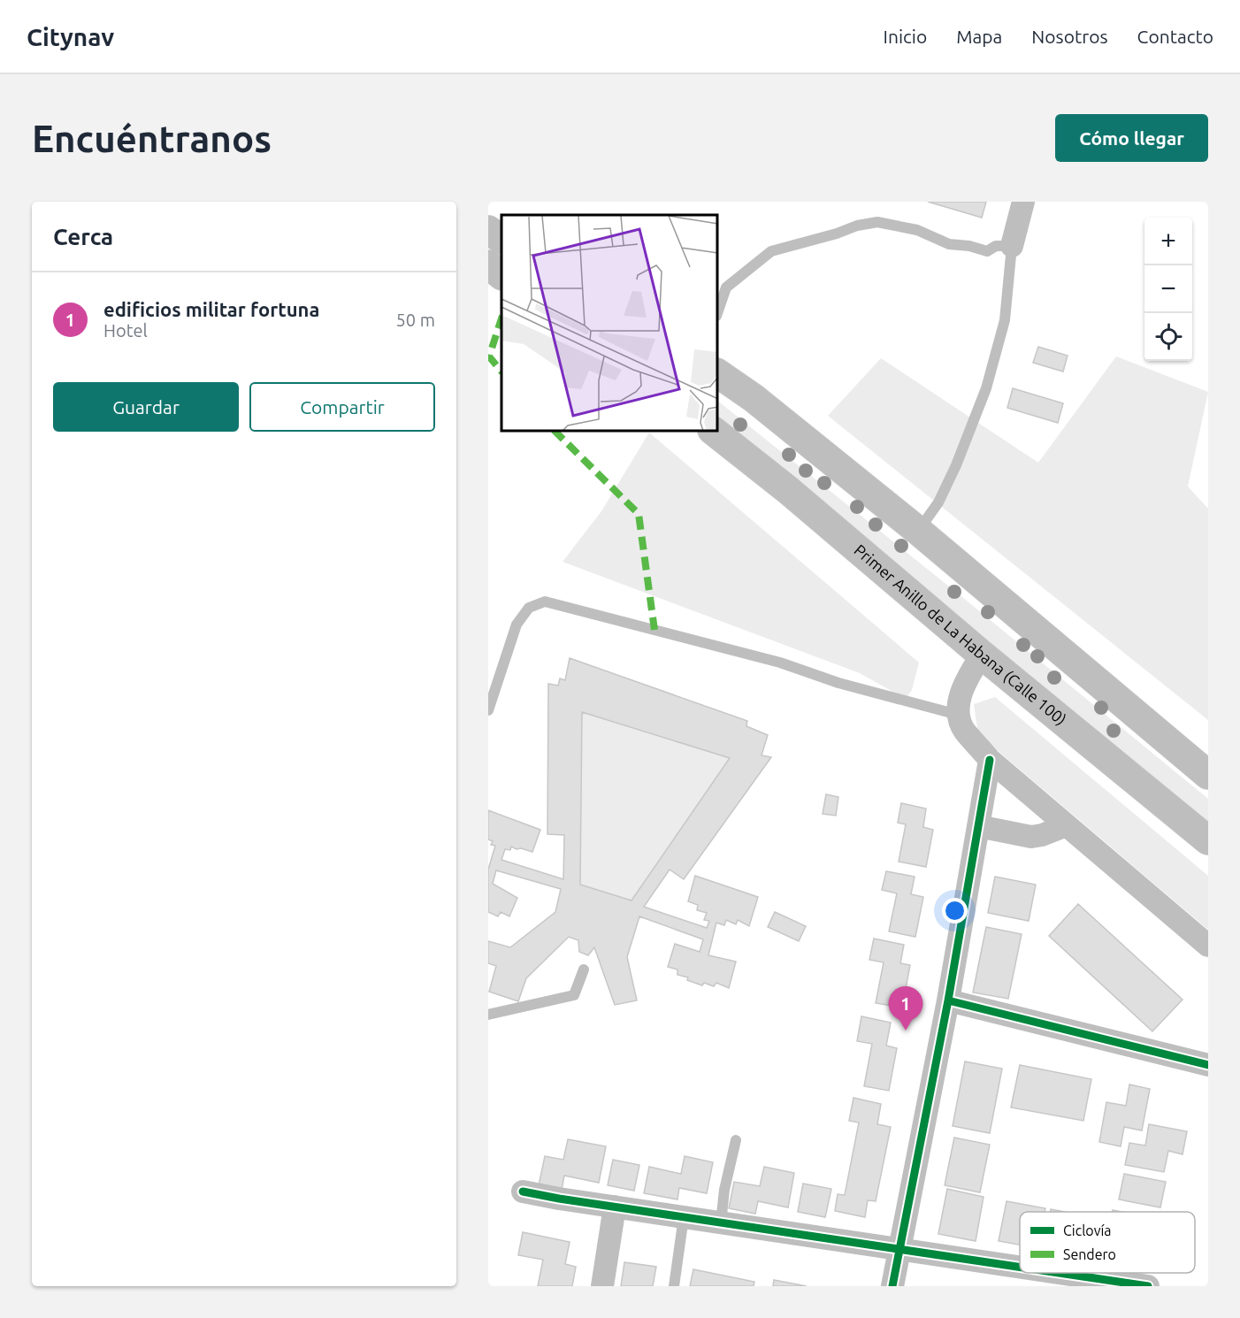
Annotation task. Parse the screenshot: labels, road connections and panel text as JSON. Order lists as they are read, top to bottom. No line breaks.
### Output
{"streets":{"highway":["Primer Anillo de La Habana (Calle 100)"]},"legend":["Ciclovía","Sendero"],"page":{"header":"Citynav","nav":["Inicio","Mapa","Nosotros","Contacto"],"buttons":["Cómo llegar",["Guardar","Compartir"]],"title":"Encuéntranos","heading":"Cerca","map_buttons":["+","−"],"list":[{"mark":"1","name":"edificios militar fortuna","note":"Hotel","value":"50 m"}],"pins":"1"}}
